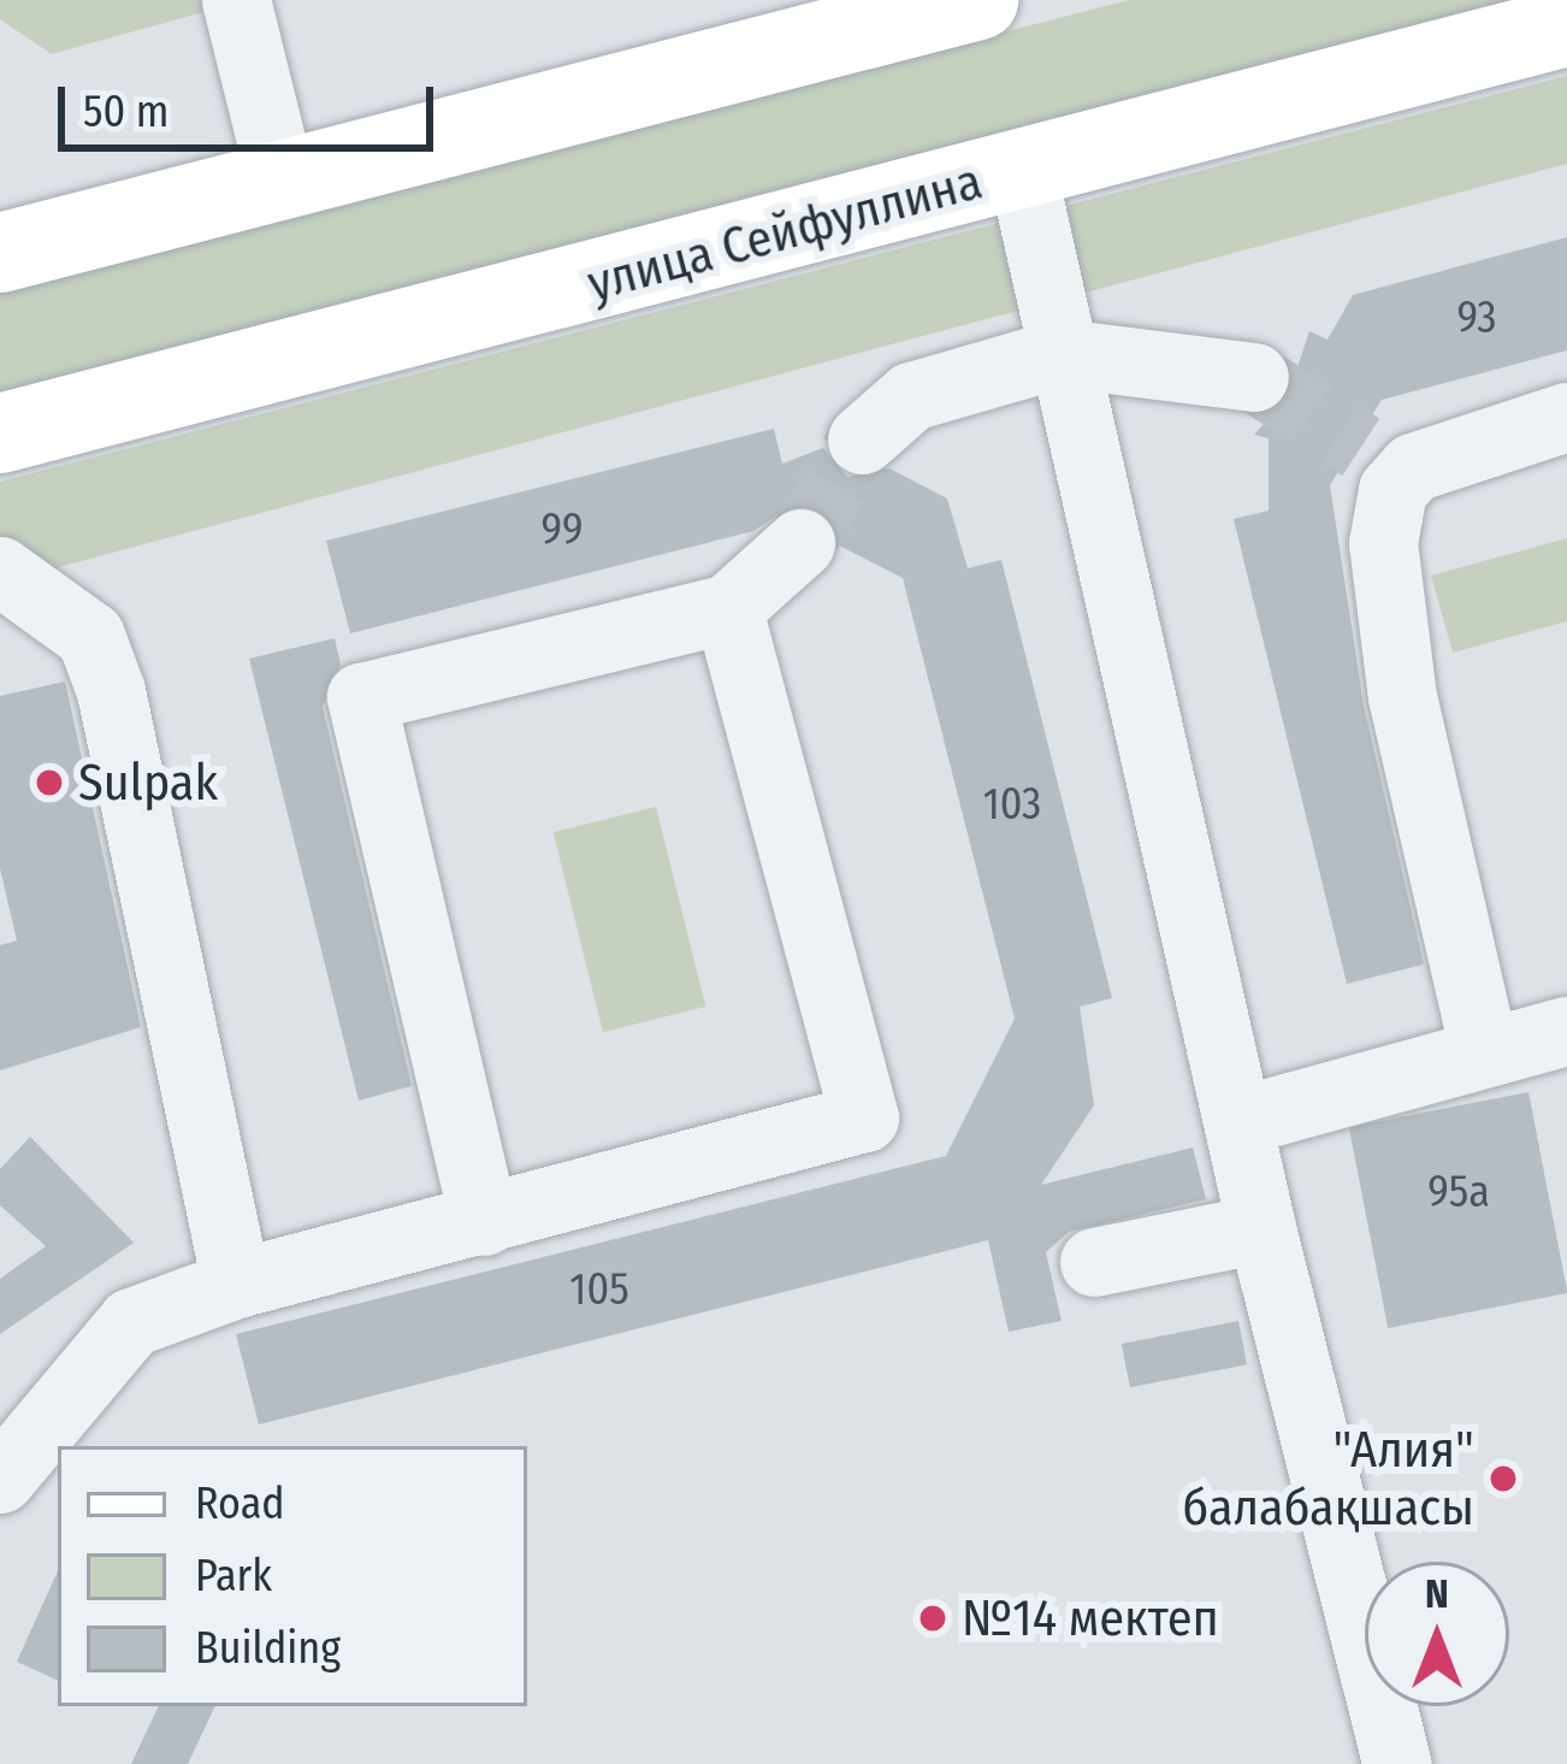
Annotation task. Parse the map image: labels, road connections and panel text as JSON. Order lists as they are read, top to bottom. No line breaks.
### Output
{"streets":{"main road":["улица Сейфуллина"]},"places":["Sulpak","\"Алия\" балабақшасы","№14 мектеп"],"house_numbers":["93","99","103","95а","105"],"legend":["Road","Park","Building"],"scale_bar":"50 m","north":"top"}
